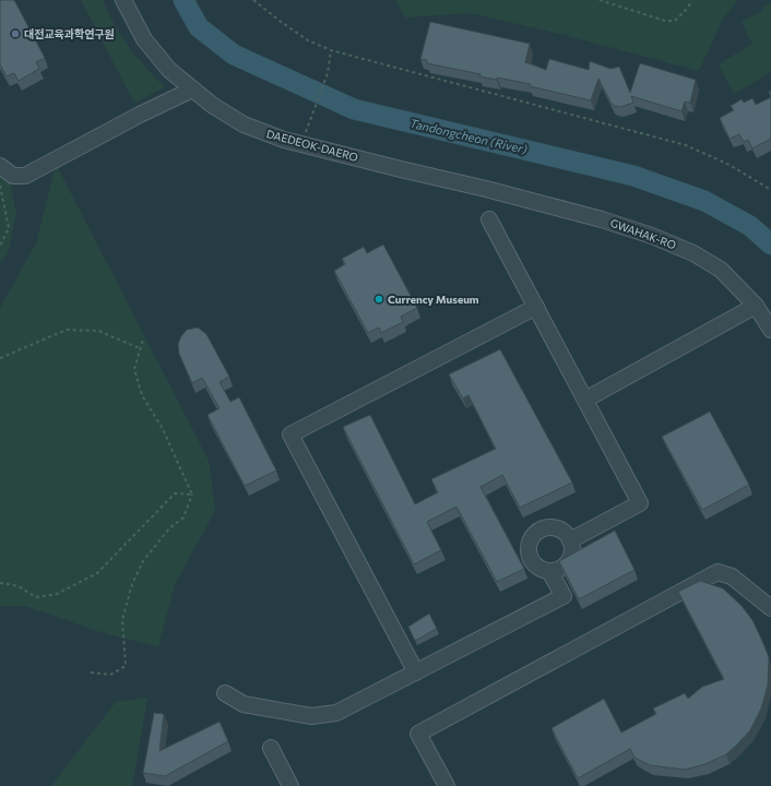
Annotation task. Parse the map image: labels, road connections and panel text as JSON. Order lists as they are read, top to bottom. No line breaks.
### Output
{"streets":{"lane":["DAEDEOK-DAERO","GWAHAK-RO"]},"crossings":[["DAEDEOK-DAERO","GWAHAK-RO"]],"water":["Tandongcheon (River)"],"places":["대전교육과학연구원","Currency Museum"]}
